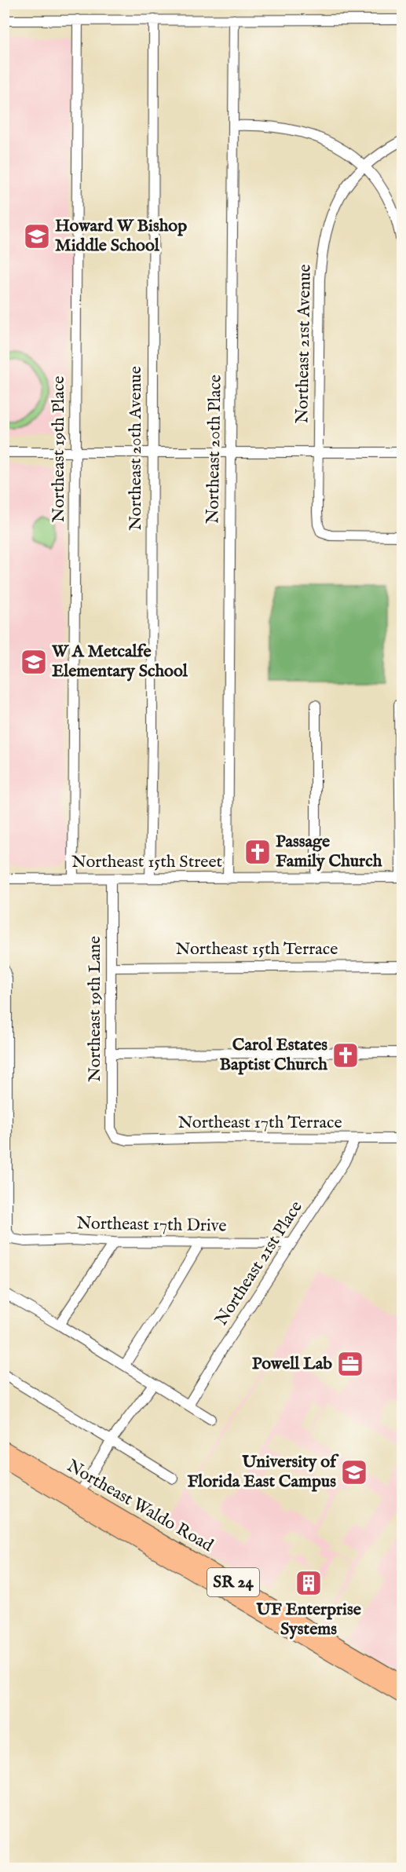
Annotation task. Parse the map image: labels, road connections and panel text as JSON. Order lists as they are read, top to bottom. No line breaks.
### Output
{"streets":{"highway":["Northeast Waldo Road","SR 24"],"street":["Northeast 21st Avenue","Northeast 20th Avenue","Northeast 19th Place","Northeast 20th Place","Northeast 15th Street","Northeast 15th Terrace","Northeast 19th Lane","Northeast 17th Terrace","Northeast 17th Drive","Northeast 21st Place"]},"crossings":[["Northeast 20th Avenue","Northeast 15th Street"],["Northeast 19th Place","Northeast 15th Street"],["Northeast 20th Place","Northeast 15th Street"],["Northeast 15th Street","Northeast 19th Lane"],["Northeast 15th Terrace","Northeast 19th Lane"],["Northeast 19th Lane","Northeast 17th Terrace"],["Northeast 17th Terrace","Northeast 21st Place"],["Northeast 17th Drive","Northeast 21st Place"],["Northeast Waldo Road","SR 24"]],"places":{"school or university":["Howard W Bishop Middle School","W A Metcalfe Elementary School","University of Florida East Campus"],"church":["Passage Family Church","Carol Estates Baptist Church"],"office":["Powell Lab"],"building":["UF Enterprise Systems"]}}
